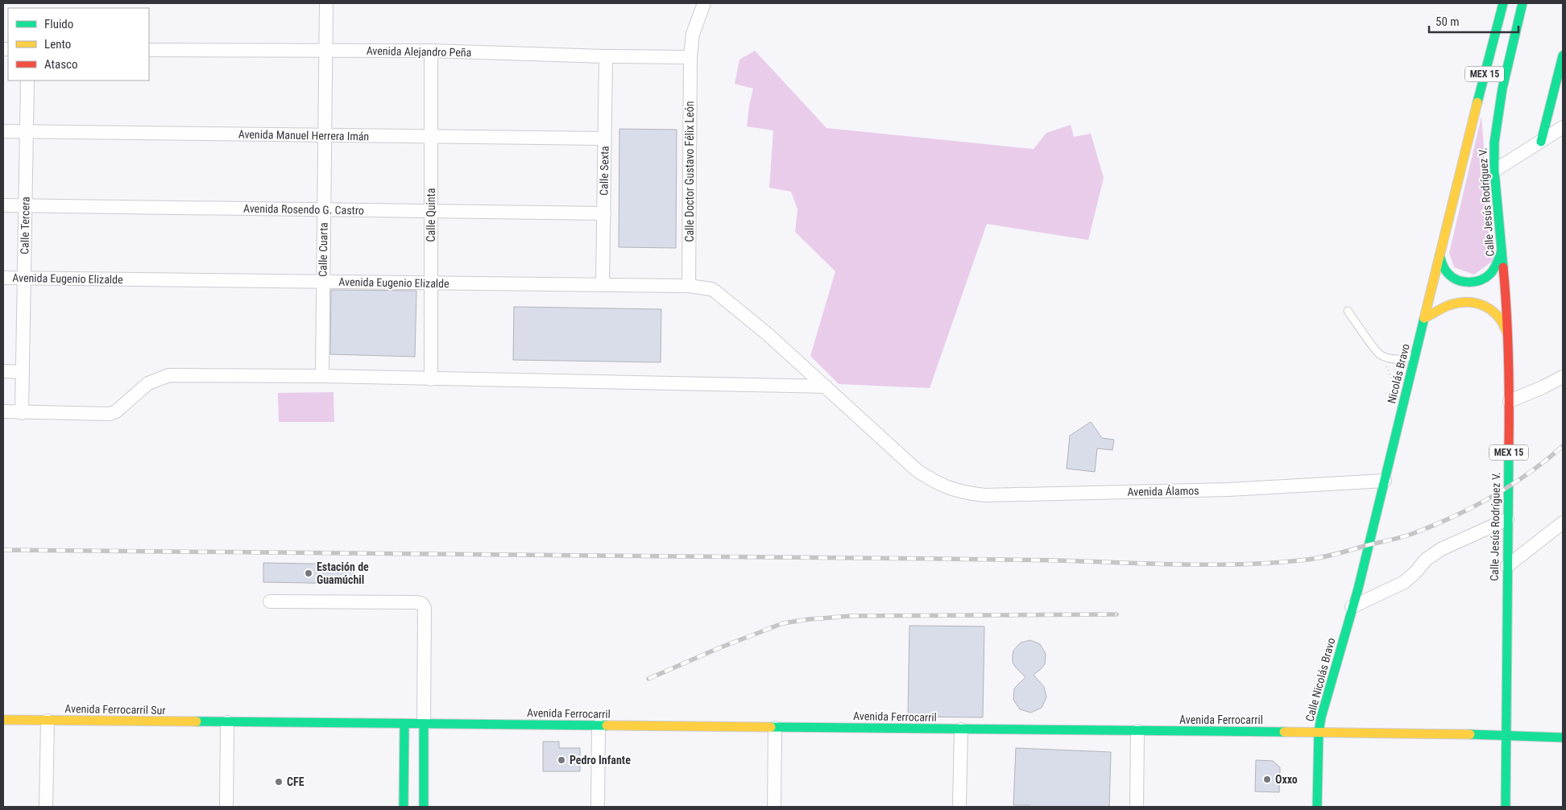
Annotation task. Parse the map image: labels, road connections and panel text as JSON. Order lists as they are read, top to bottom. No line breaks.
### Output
{"streets":{"main road":["MEX 15","Calle Jesús Rodríguez V.","Nicolás Bravo","Calle Nicolás Bravo","Avenida Ferrocarril Sur","Avenida Ferrocarril"],"street":["Avenida Alejandro Peña","Avenida Manuel Herrera Imán","Calle Sexta","Calle Doctor Gustavo Félix León","Avenida Rosendo G. Castro","Calle Quinta","Calle Tercera","Calle Cuarta","Avenida Eugenio Elizalde","Avenida Álamos"]},"crossings":[["Avenida Alejandro Peña","Calle Sexta"],["Avenida Alejandro Peña","Calle Doctor Gustavo Félix León"],["Avenida Alejandro Peña","Calle Quinta"],["Avenida Alejandro Peña","Calle Cuarta"],["Avenida Manuel Herrera Imán","Calle Sexta"],["Avenida Manuel Herrera Imán","Calle Quinta"],["Avenida Manuel Herrera Imán","Calle Tercera"],["Avenida Manuel Herrera Imán","Calle Cuarta"],["Calle Sexta","Avenida Rosendo G. Castro"],["Calle Sexta","Avenida Eugenio Elizalde"],["Calle Doctor Gustavo Félix León","Avenida Eugenio Elizalde"],["Calle Jesús Rodríguez V.","Avenida Ferrocarril"],["Avenida Rosendo G. Castro","Calle Quinta"],["Avenida Rosendo G. Castro","Calle Tercera"],["Avenida Rosendo G. Castro","Calle Cuarta"],["Calle Quinta","Avenida Eugenio Elizalde"],["Calle Tercera","Avenida Eugenio Elizalde"],["Calle Cuarta","Avenida Eugenio Elizalde"],["Avenida Eugenio Elizalde","Avenida Álamos"],["Nicolás Bravo","Avenida Álamos"],["Nicolás Bravo","Calle Nicolás Bravo"],["Calle Nicolás Bravo","Avenida Ferrocarril"],["Avenida Ferrocarril Sur","Avenida Ferrocarril"]],"places":["Estación de Guamúchil","Pedro Infante","Oxxo","CFE"],"legend":["Fluido","Lento","Atasco"],"scale_bar":"50 m"}
